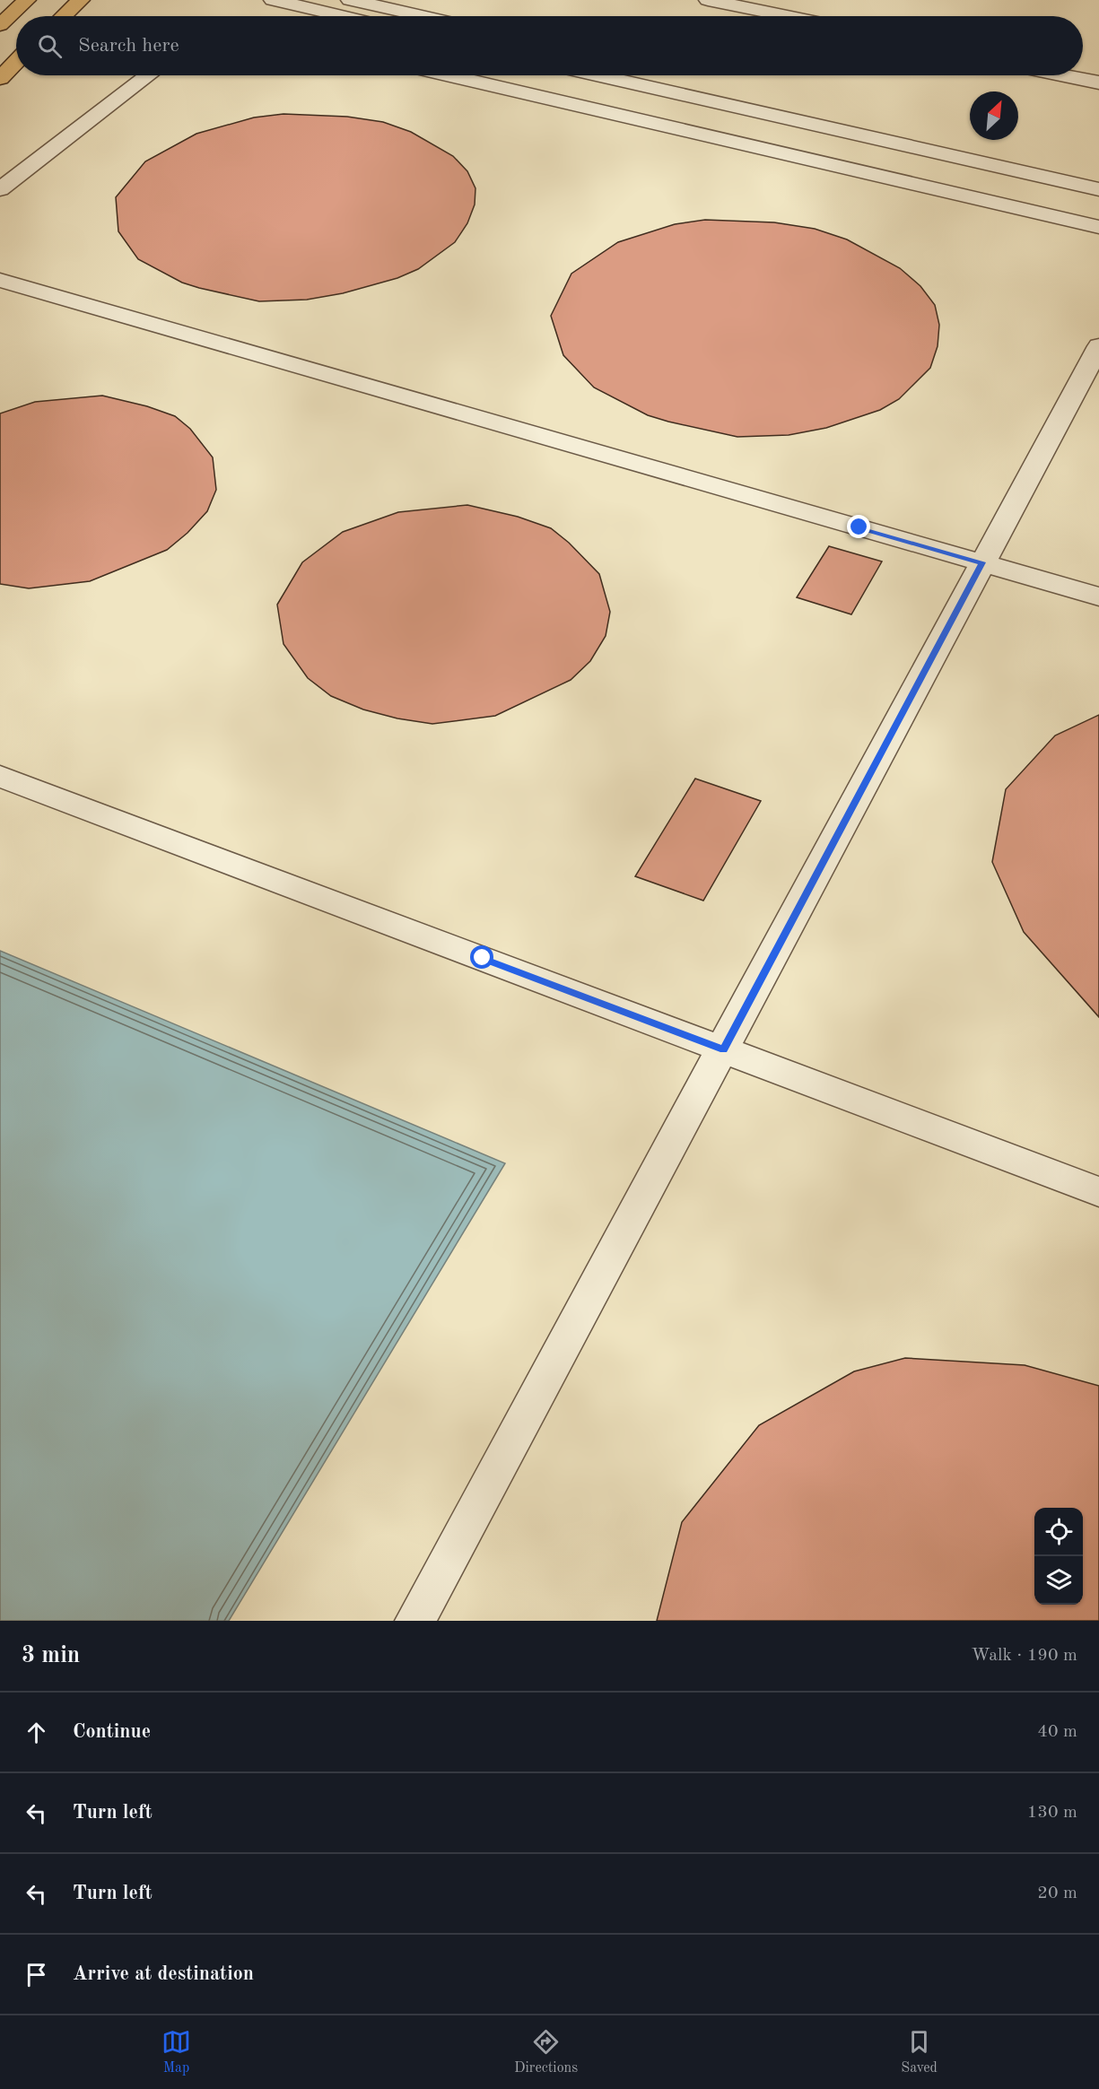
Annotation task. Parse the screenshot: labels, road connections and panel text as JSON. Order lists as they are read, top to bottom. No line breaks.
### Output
{"north":"top right","page":{"search":"Search here","heading":["3 min","Walk · 190 m"],"list":[["Continue","40 m"],["Turn left","130 m"],["Turn left","20 m"],"Arrive at destination"],"nav":["Map","Directions","Saved"]}}
